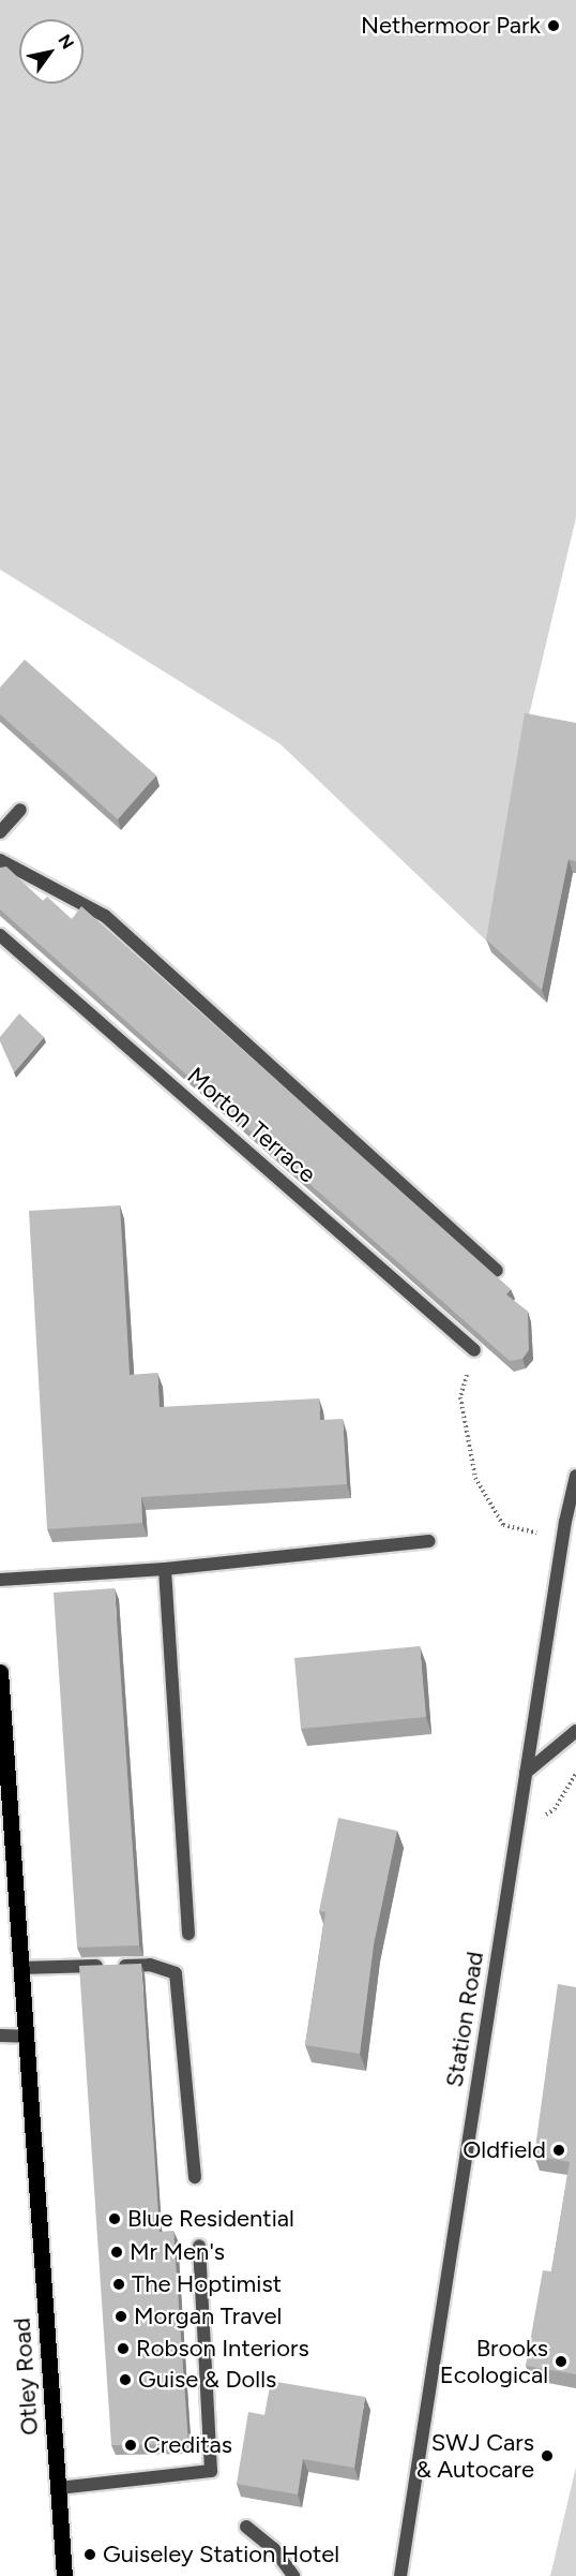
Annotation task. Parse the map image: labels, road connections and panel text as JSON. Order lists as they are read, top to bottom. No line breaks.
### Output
{"streets":{"main road":["Otley Road"],"street":["Morton Terrace","Station Road"]},"places":["Nethermoor Park","Oldfield","Blue Residential","Mr Men's","The Hoptimist","Morgan Travel","Robson Interiors","Brooks Ecological","Guise & Dolls","Creditas","SWJ Cars & Autocare","Guiseley Station Hotel"],"north":"top right"}
